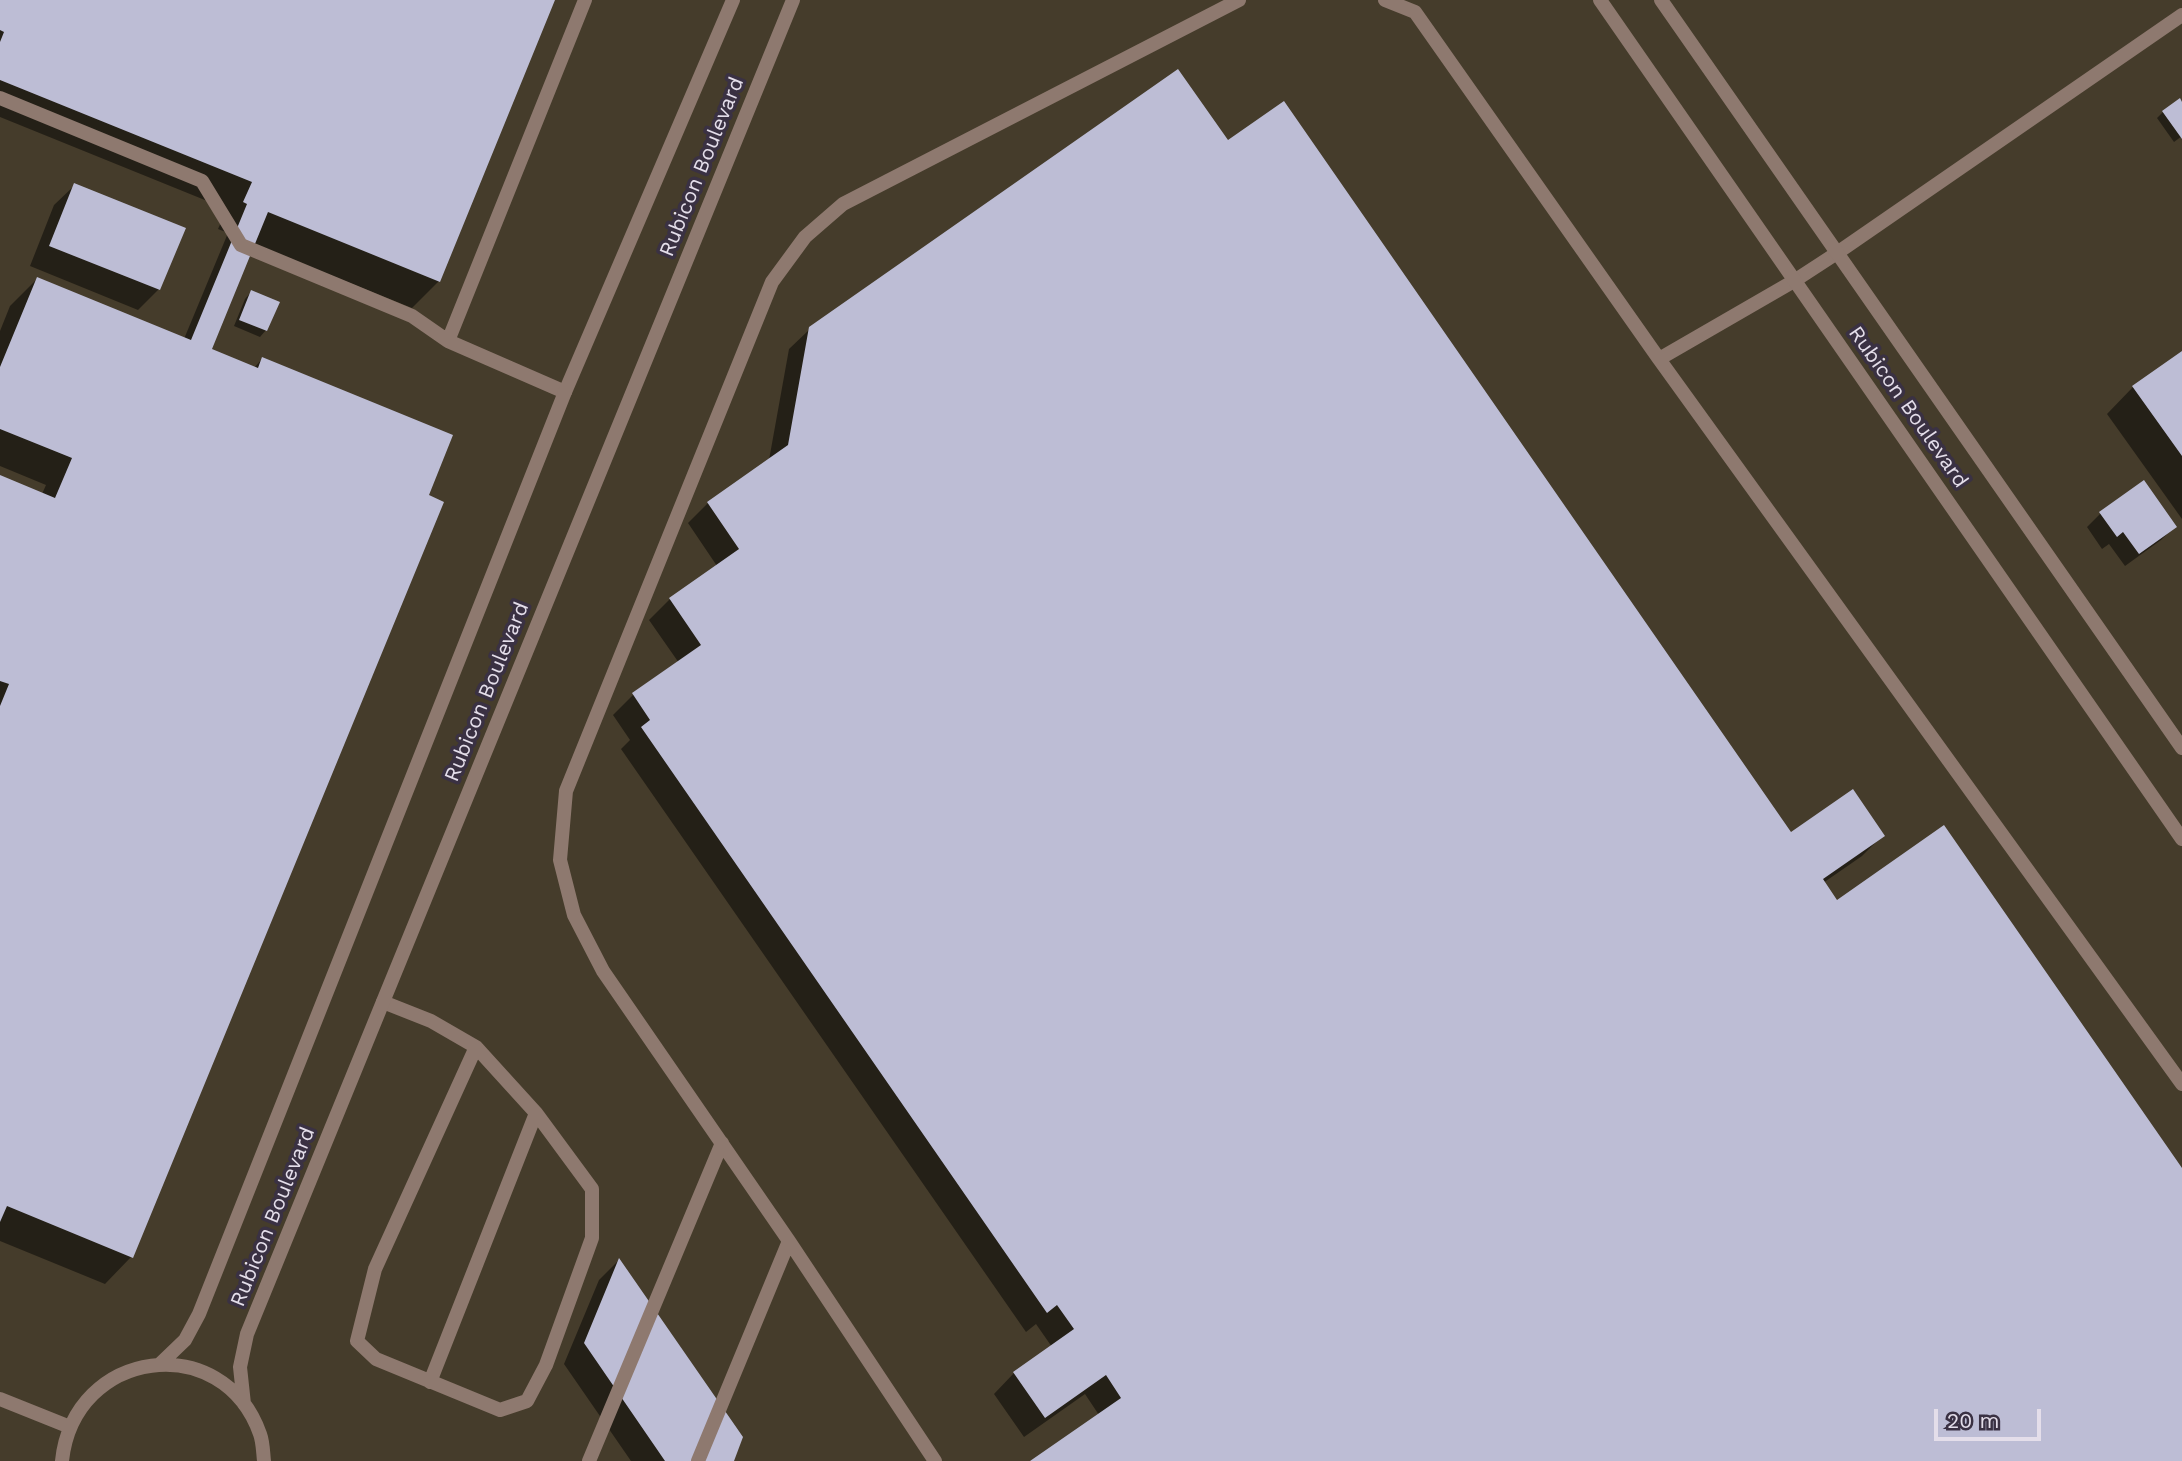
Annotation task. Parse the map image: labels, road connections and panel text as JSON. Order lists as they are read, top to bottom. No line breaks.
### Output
{"streets":{"street":["Rubicon Boulevard"]},"scale_bar":"20 m"}
